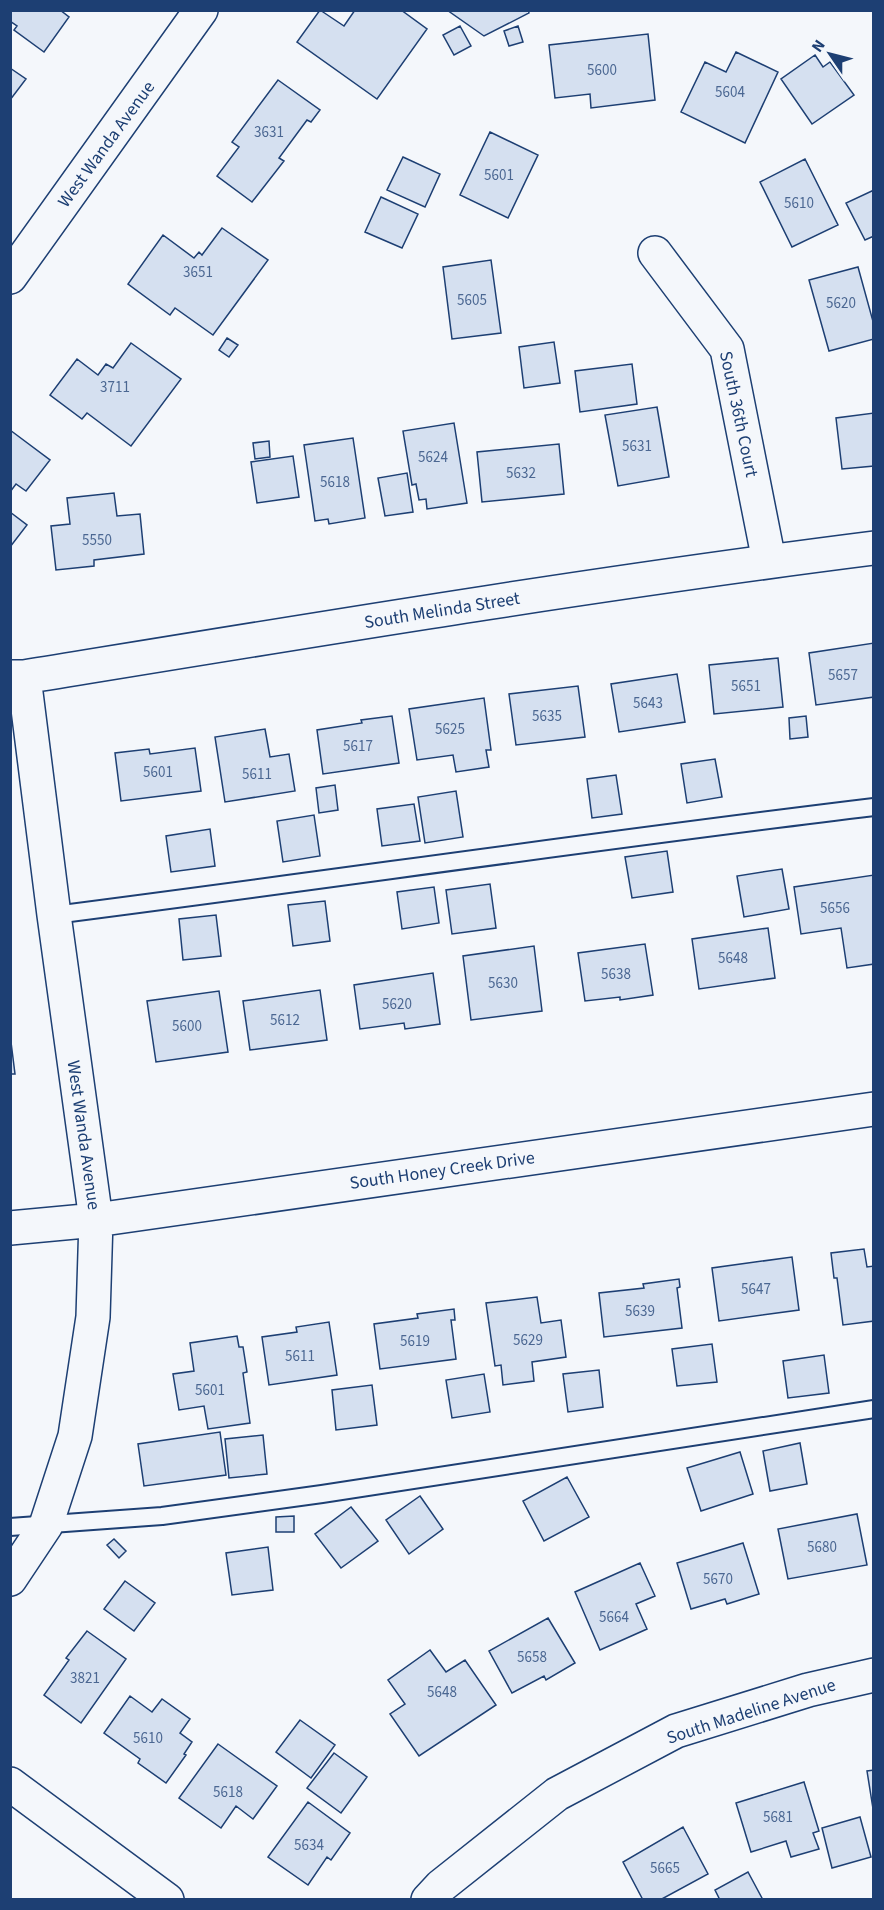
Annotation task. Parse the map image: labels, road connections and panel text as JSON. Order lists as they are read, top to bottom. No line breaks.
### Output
{"streets":{"street":["West Wanda Avenue","South 36th Court","South Melinda Street","South Honey Creek Drive","South Madeline Avenue"]},"crossings":[["West Wanda Avenue","South Melinda Street"],["West Wanda Avenue","South Honey Creek Drive"],["South 36th Court","South Melinda Street"]],"house_numbers":["5600","5604","3631","5601","5610","3651","5605","5620","3711","5631","5624","5632","5618","5550","5657","5651","5643","5635","5625","5617","5601","5611","5656","5648","5638","5630","5620","5612","5600","5647","5639","5629","5619","5611","5601","5680","5670","5664","5658","3821","5648","5610","5618","5681","5634","5665"],"north":"top left"}
